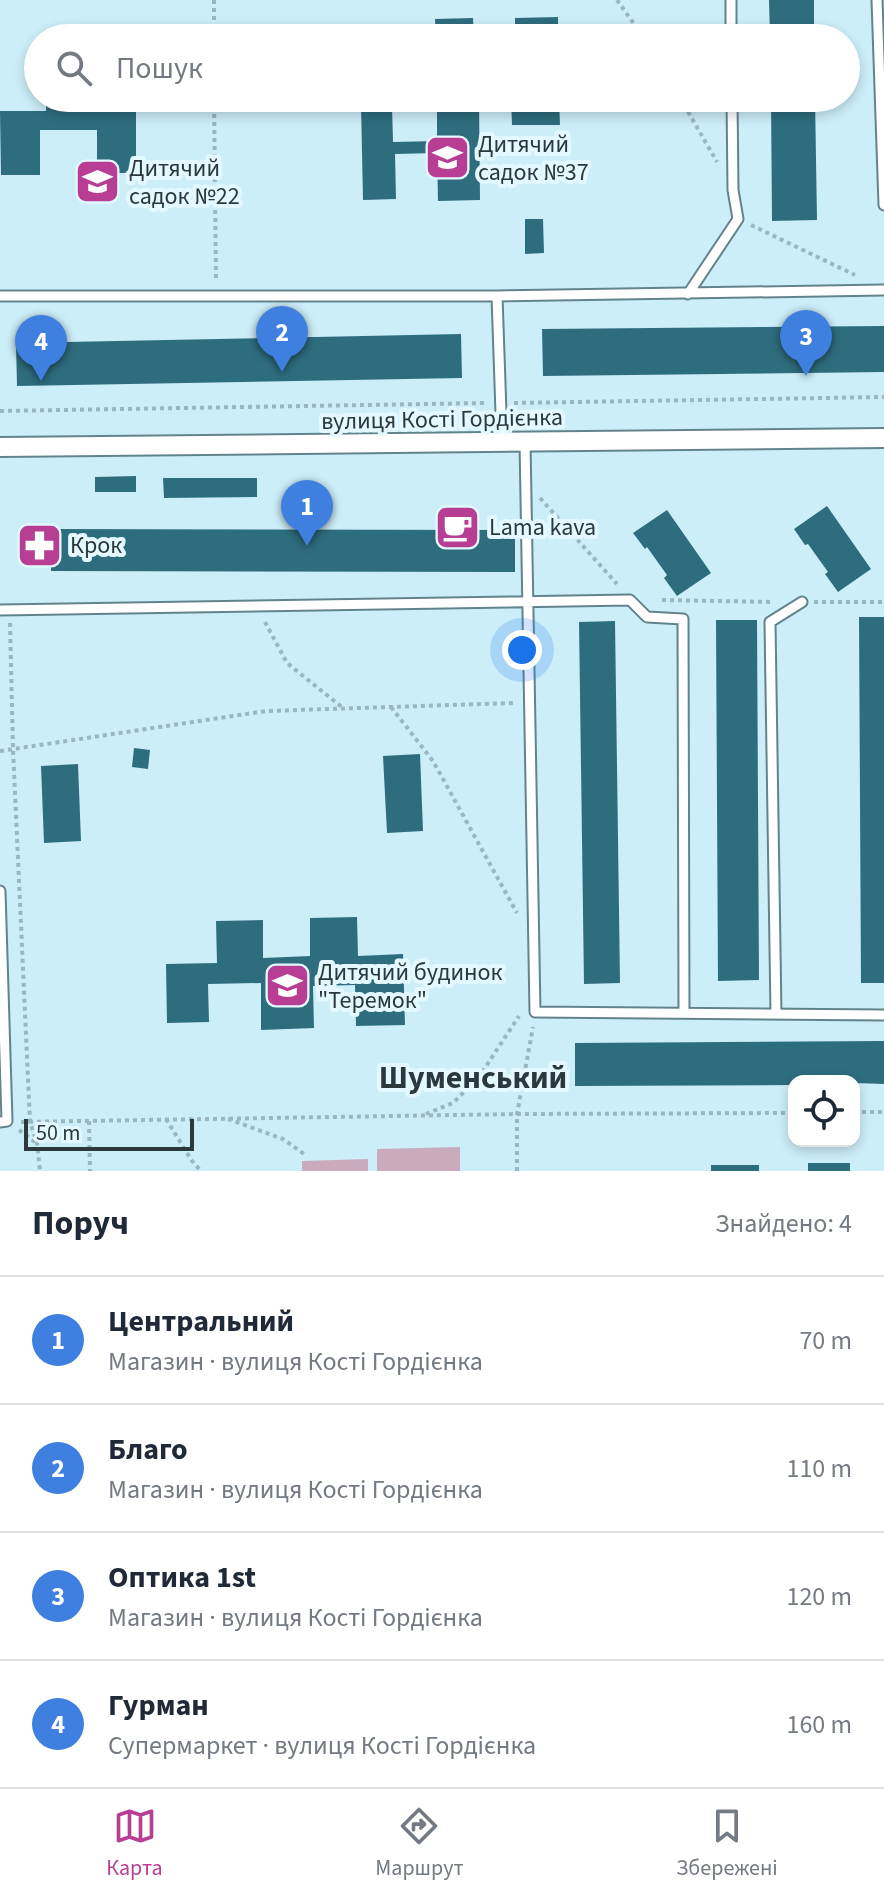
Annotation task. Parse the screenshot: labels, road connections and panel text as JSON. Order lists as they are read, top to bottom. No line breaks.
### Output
{"streets":{"street":["вулиця Кості Гордієнка"]},"districts":["Шуменський"],"places":{"school or university":["Дитячий садок №37","Дитячий садок №22","Дитячий будинок \"Теремок\""],"cafe":["Lama kava"],"pharmacy":["Крок"]},"scale_bar":"50 m","page":{"search":"Пошук","pins":["2","3","4","1"],"scale":"50 m","heading":["Поруч","Знайдено: 4"],"list":[{"mark":"1","name":"Центральний","note":"Магазин · вулиця Кості Гордієнка","value":"70 m"},{"mark":"2","name":"Благо","note":"Магазин · вулиця Кості Гордієнка","value":"110 m"},{"mark":"3","name":"Оптика 1st","note":"Магазин · вулиця Кості Гордієнка","value":"120 m"},{"mark":"4","name":"Гурман","note":"Супермаркет · вулиця Кості Гордієнка","value":"160 m"}],"nav":["Карта","Маршрут","Збережені"]}}
